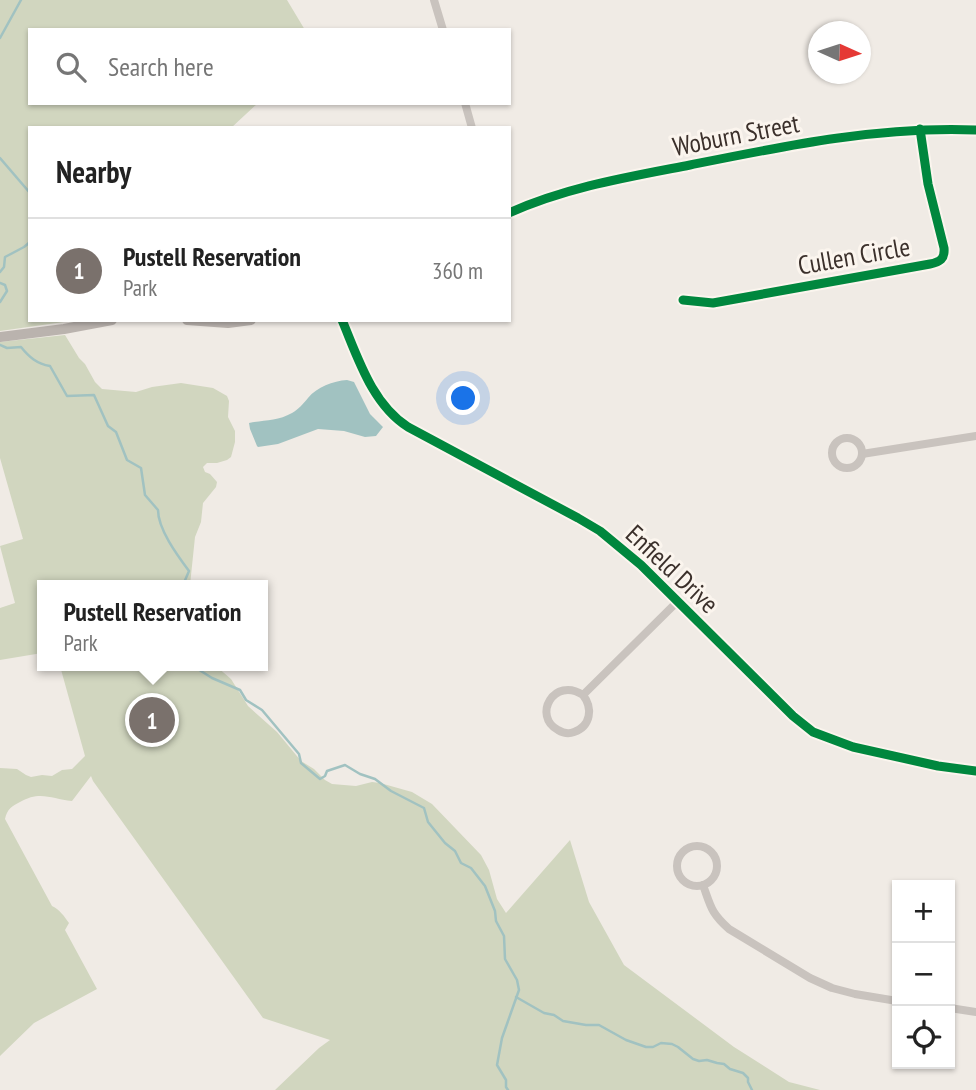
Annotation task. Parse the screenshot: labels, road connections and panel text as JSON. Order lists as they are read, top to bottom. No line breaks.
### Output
{"streets":{"street":["Woburn Street","Cullen Circle","Enfield Drive"]},"crossings":[["Woburn Street","Cullen Circle"]],"north":"right","page":{"search":"Search here","heading":"Nearby","list":[{"mark":"1","name":"Pustell Reservation","note":"Park","value":"360 m"}],"popup":["Pustell Reservation","Park"],"pins":"1","map_buttons":["+","−"]}}
